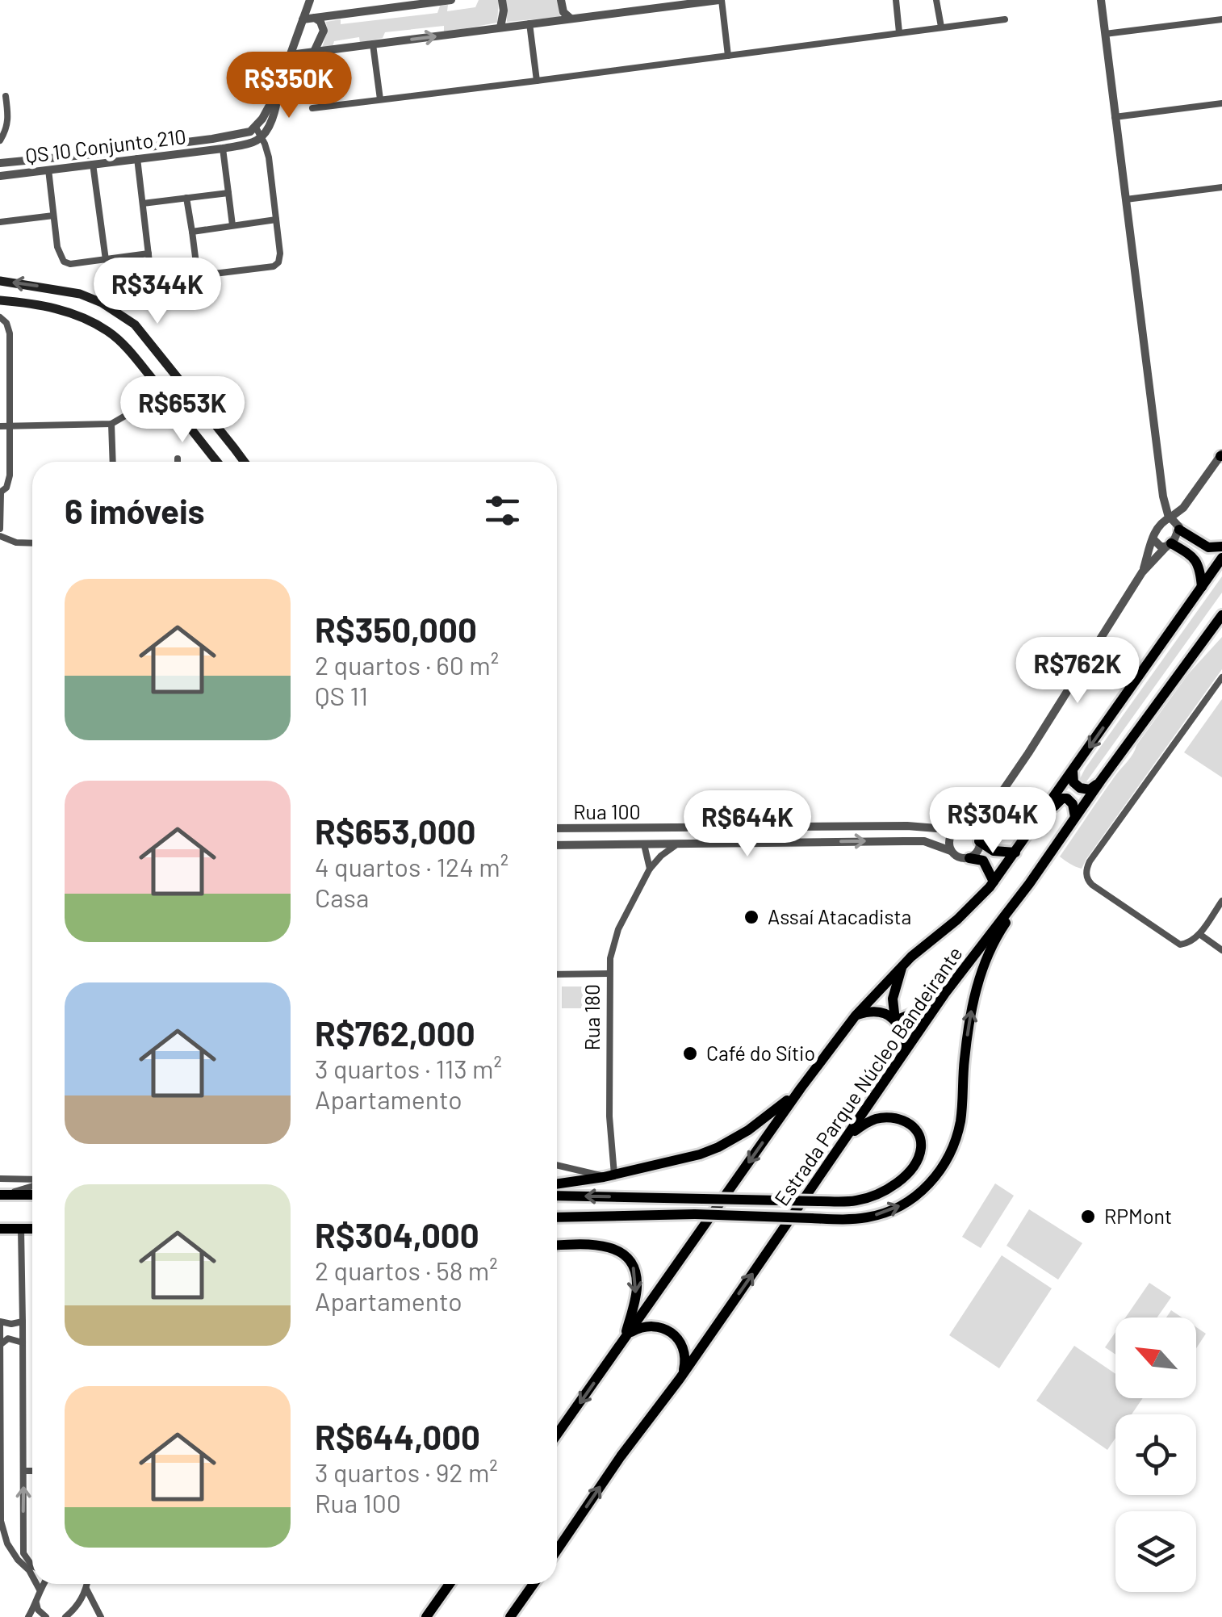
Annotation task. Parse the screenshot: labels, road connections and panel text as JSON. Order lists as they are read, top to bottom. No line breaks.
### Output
{"streets":{"highway":["Estrada Parque Núcleo Bandeirante"],"street":["QS 10 Conjunto 210","Rua 100","Rua 180"]},"crossings":[["Rua 100","Rua 180"]],"places":["Assaí Atacadista","Café do Sítio","RPMont"],"north":"top left","page":{"price":["R$350K","R$344K","R$653K","R$762K","R$304K","R$644K"],"heading":"6 imóveis","list":[{"name":"R$350,000","note":"2 quartos · 60 m² · QS 11"},{"name":"R$653,000","note":"4 quartos · 124 m² · Casa"},{"name":"R$762,000","note":"3 quartos · 113 m² · Apartamento"},{"name":"R$304,000","note":"2 quartos · 58 m² · Apartamento"},{"name":"R$644,000","note":"3 quartos · 92 m² · Rua 100"}]}}
